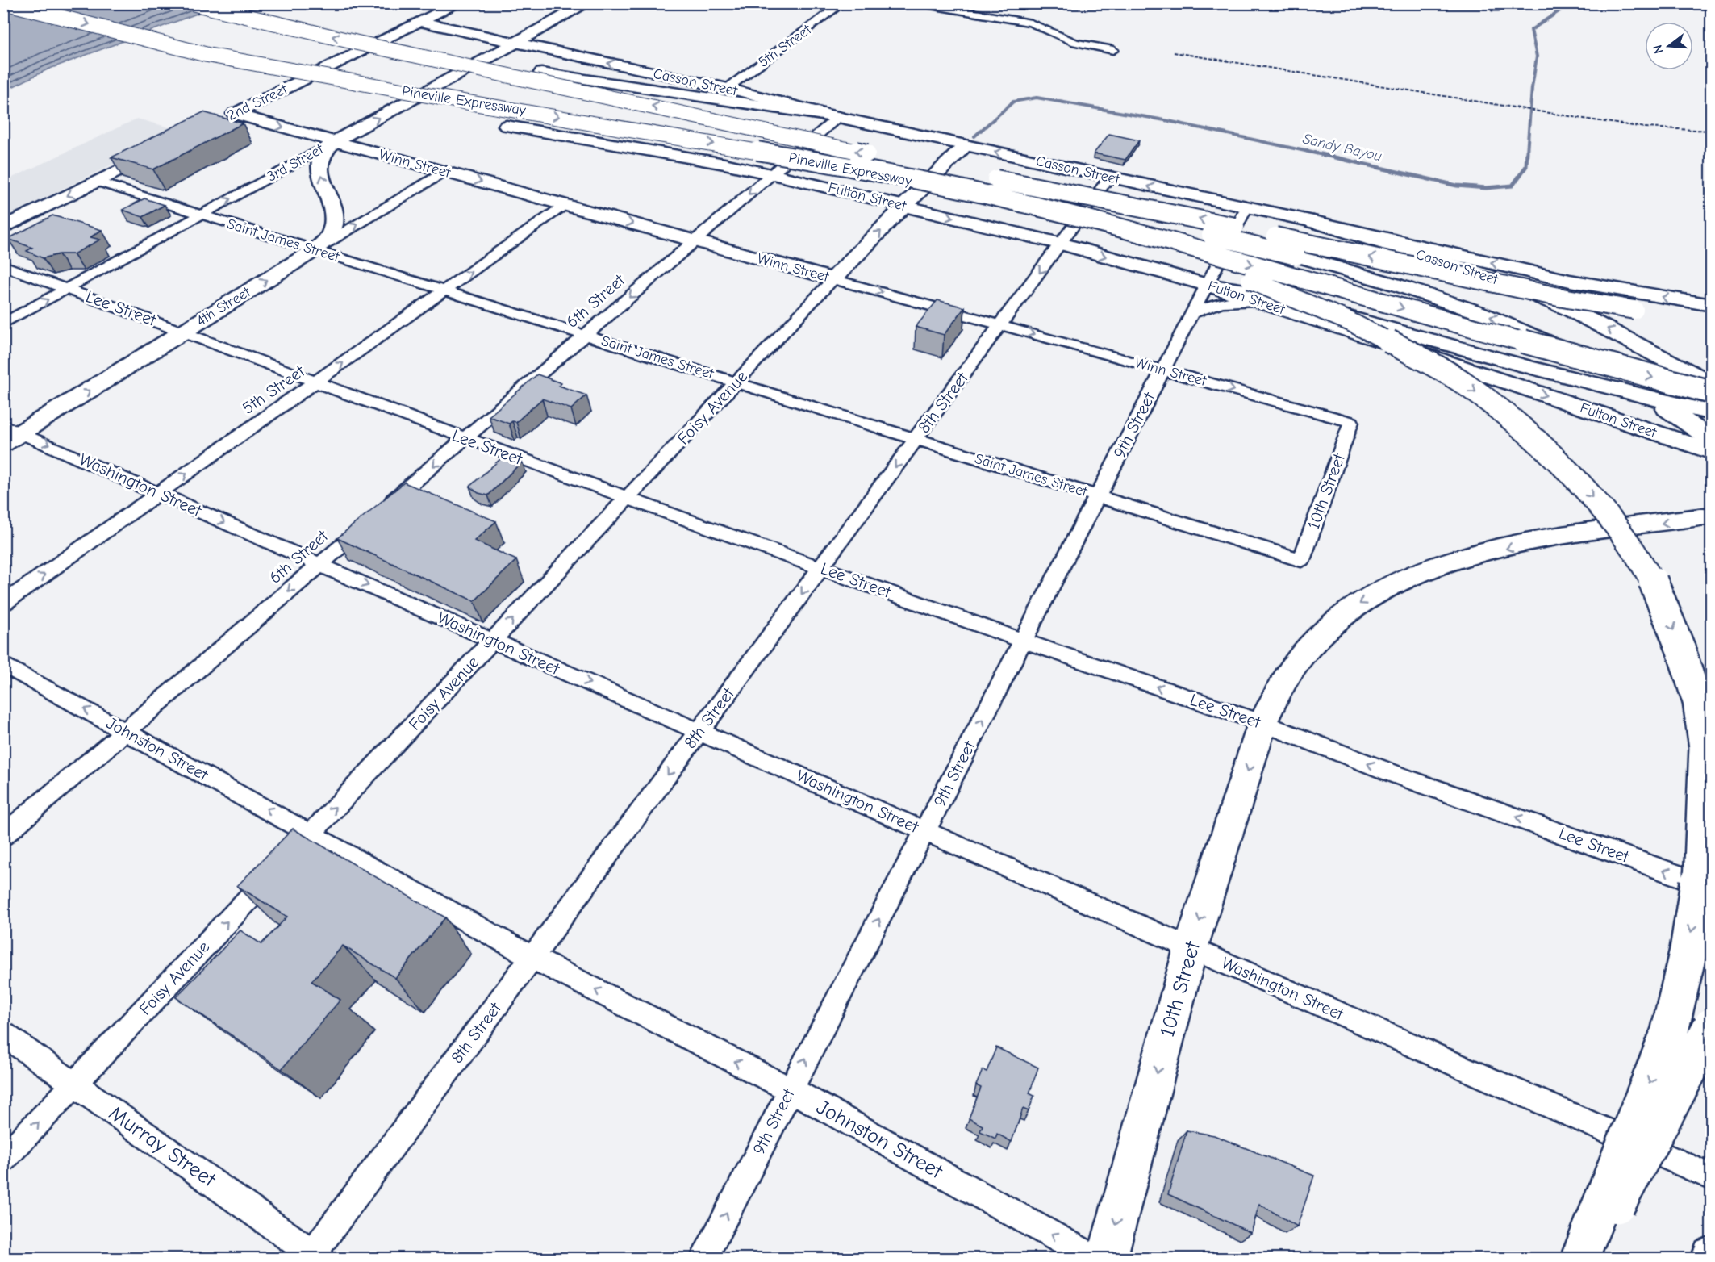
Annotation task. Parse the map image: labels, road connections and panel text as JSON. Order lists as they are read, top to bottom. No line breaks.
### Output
{"streets":{"main road":["Casson Street","Pineville Expressway","2nd Street","3rd Street","Winn Street","Fulton Street","4th Street","Foisy Avenue","10th Street"],"street":["5th Street","Saint James Street","6th Street","Lee Street","8th Street","9th Street","Washington Street","Johnston Street","Murray Street"]},"crossings":[["5th Street","Casson Street"],["5th Street","Winn Street"],["5th Street","Saint James Street"],["5th Street","Lee Street"],["5th Street","Washington Street"],["Casson Street","2nd Street"],["Casson Street","3rd Street"],["Casson Street","6th Street"],["Casson Street","8th Street"],["Casson Street","Foisy Avenue"],["Casson Street","9th Street"],["2nd Street","Winn Street"],["3rd Street","Winn Street"],["3rd Street","Saint James Street"],["3rd Street","Lee Street"],["Winn Street","6th Street"],["Winn Street","4th Street"],["Winn Street","8th Street"],["Winn Street","Foisy Avenue"],["Winn Street","9th Street"],["Winn Street","10th Street"],["Fulton Street","6th Street"],["Fulton Street","8th Street"],["Fulton Street","Foisy Avenue"],["Fulton Street","9th Street"],["Saint James Street","6th Street"],["Saint James Street","4th Street"],["Saint James Street","8th Street"],["Saint James Street","Foisy Avenue"],["Saint James Street","9th Street"],["Saint James Street","10th Street"],["6th Street","Lee Street"],["6th Street","Washington Street"],["6th Street","Johnston Street"],["4th Street","Lee Street"],["4th Street","Washington Street"],["Lee Street","8th Street"],["Lee Street","Foisy Avenue"],["Lee Street","9th Street"],["Lee Street","10th Street"],["8th Street","Washington Street"],["8th Street","Johnston Street"],["8th Street","Murray Street"],["Foisy Avenue","Washington Street"],["Foisy Avenue","Johnston Street"],["Foisy Avenue","Murray Street"],["9th Street","Washington Street"],["9th Street","Johnston Street"],["Washington Street","10th Street"]],"one_way":["5th Street","3rd Street","6th Street","4th Street","Lee Street","8th Street","Foisy Avenue","9th Street","Washington Street","10th Street","Johnston Street"],"water":["Sandy Bayou"],"north":"left"}
